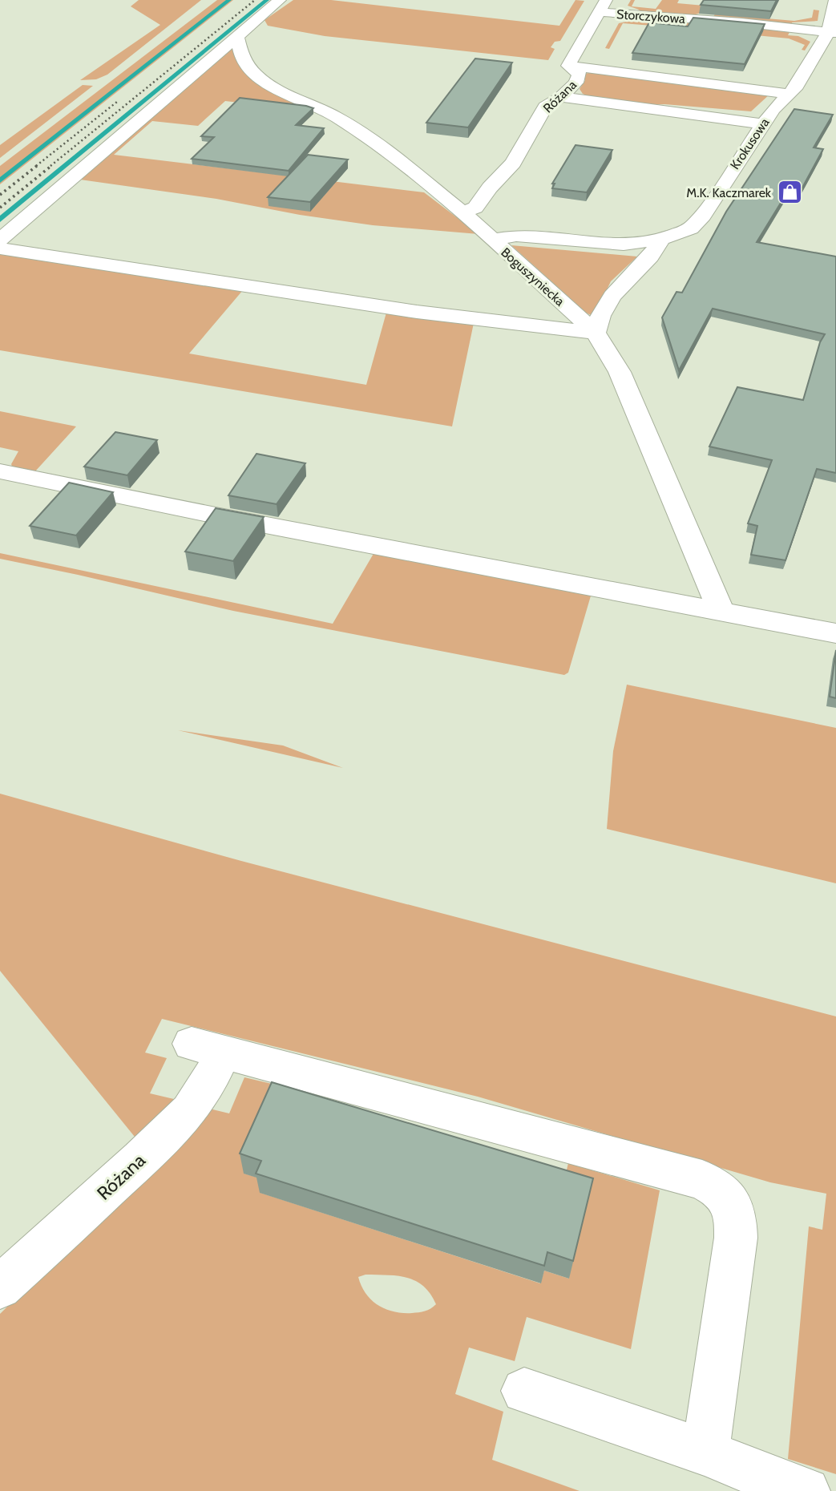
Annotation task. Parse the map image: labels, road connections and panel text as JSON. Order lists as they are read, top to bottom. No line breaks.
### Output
{"streets":{"street":["Storczykowa","Różana","Krokusowa","Boguszyniecka"]},"crossings":[["Storczykowa","Różana"],["Storczykowa","Krokusowa"],["Różana","Boguszyniecka"],["Krokusowa","Boguszyniecka"]],"places":{"shop":["M.K. Kaczmarek"]}}
